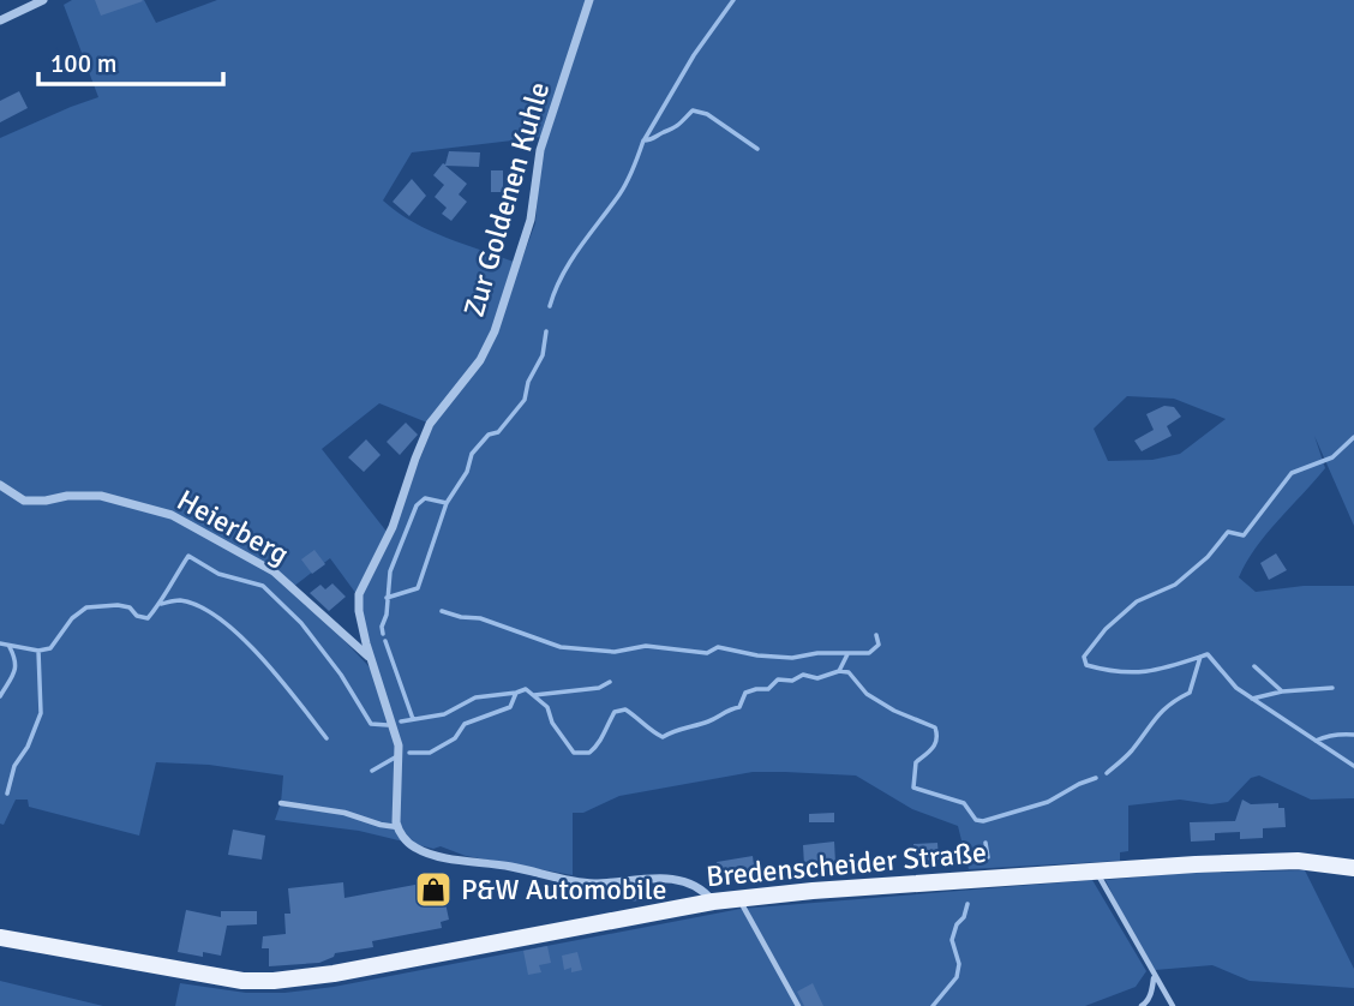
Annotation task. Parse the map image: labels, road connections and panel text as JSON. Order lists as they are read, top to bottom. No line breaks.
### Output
{"streets":{"main road":["Bredenscheider Straße"],"street":["Zur Goldenen Kuhle","Heierberg"]},"crossings":[["Zur Goldenen Kuhle","Heierberg"]],"places":{"shop":["P&W Automobile"]},"scale_bar":"100 m"}
